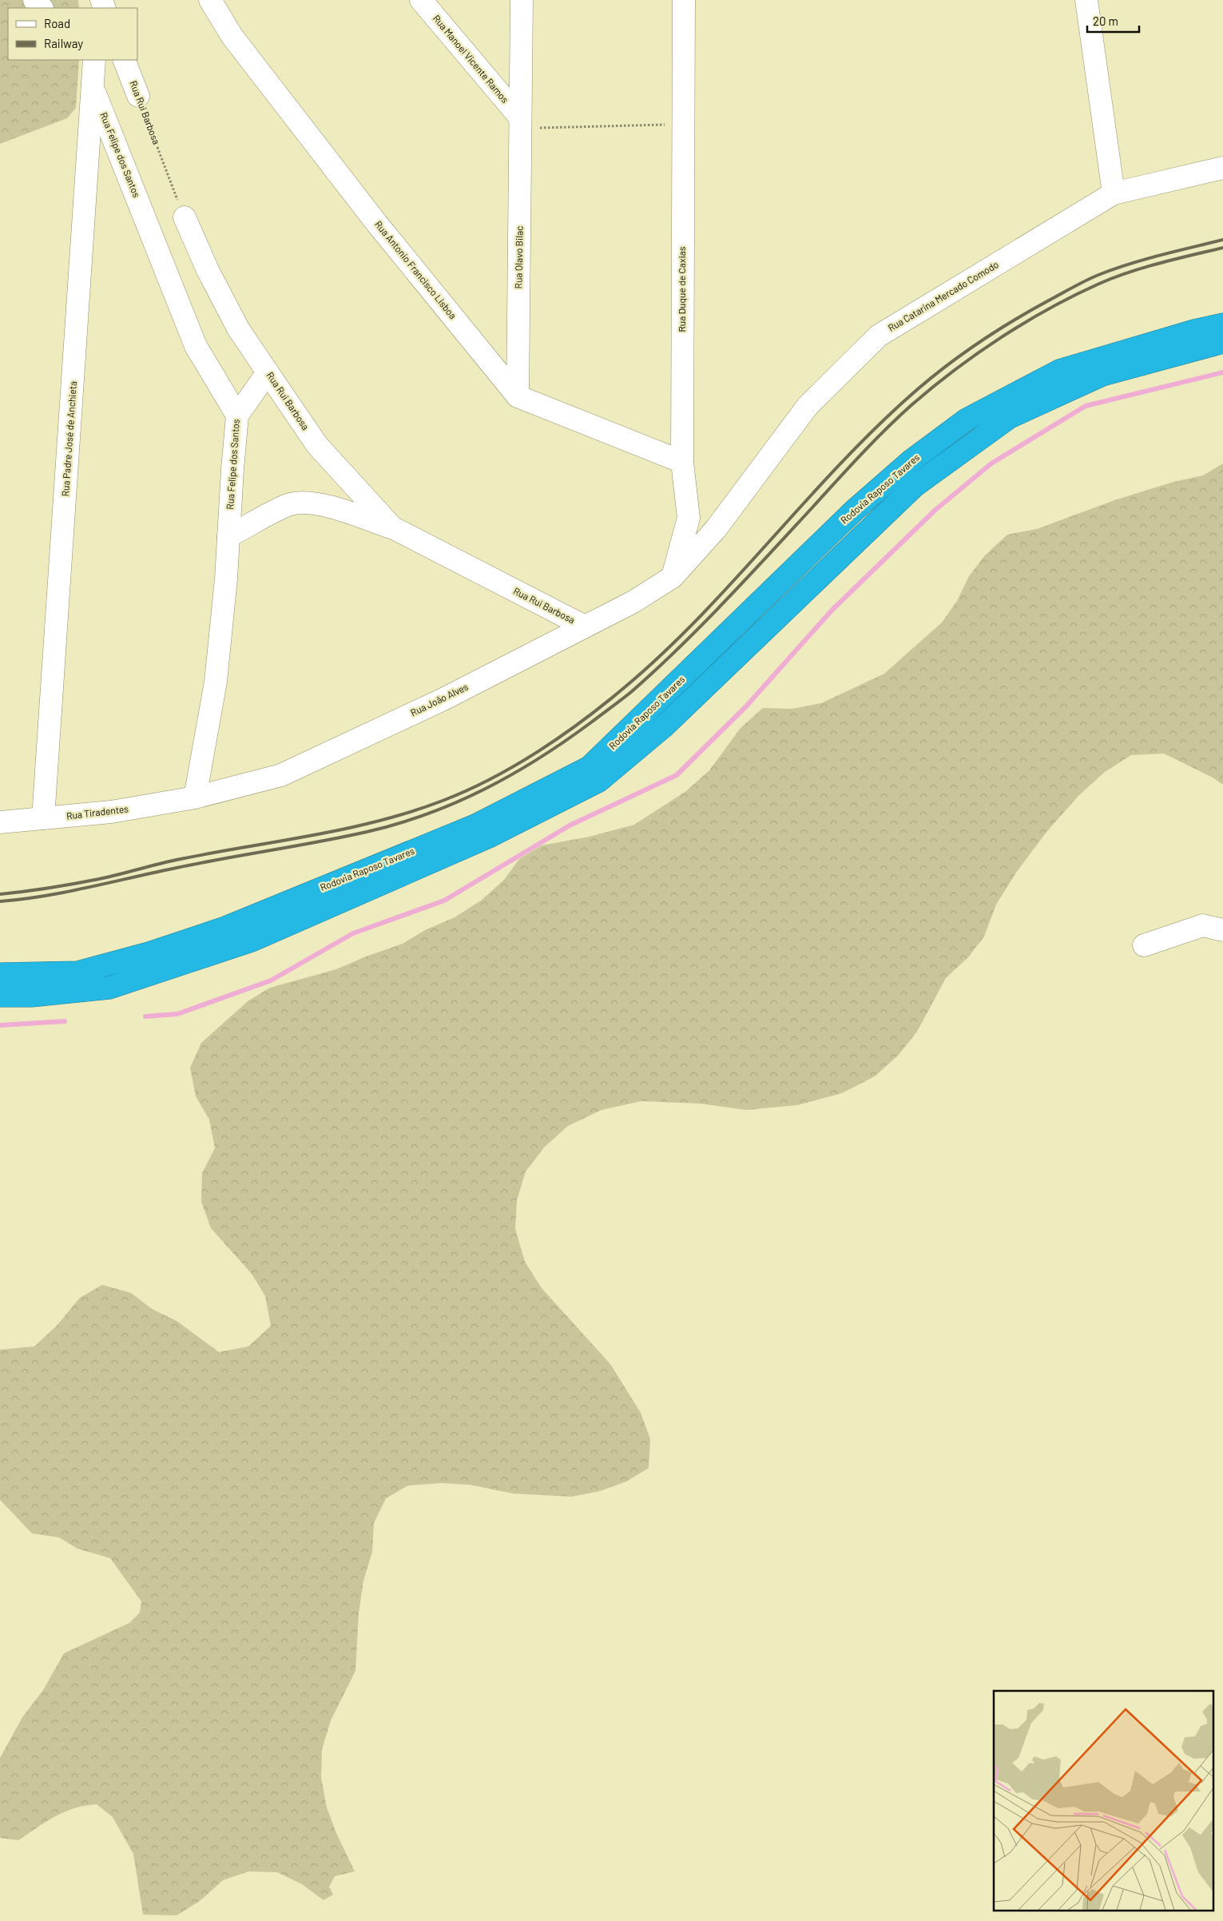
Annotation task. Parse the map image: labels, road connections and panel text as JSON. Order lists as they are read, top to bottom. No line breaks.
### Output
{"streets":{"highway":["Rodovia Raposo Tavares"],"street":["Rua Manoel Vicente Ramos","Rua Rui Barbosa","Rua Felipe dos Santos","Rua Olavo Bilac","Rua Antonio Francisco Lisboa","Rua Duque de Caxias","Rua Catarina Mercado Comodo","Rua Padre José de Anchieta","Rua João Alves","Rua Tiradentes"]},"crossings":[["Rua Manoel Vicente Ramos","Rua Olavo Bilac"],["Rua Rui Barbosa","Rua João Alves"],["Rua Felipe dos Santos","Rua Padre José de Anchieta"],["Rua Felipe dos Santos","Rua João Alves"],["Rua Felipe dos Santos","Rua Tiradentes"],["Rua Olavo Bilac","Rua Antonio Francisco Lisboa"],["Rua Antonio Francisco Lisboa","Rua Duque de Caxias"],["Rua Duque de Caxias","Rua Catarina Mercado Comodo"],["Rua Duque de Caxias","Rua João Alves"],["Rua Catarina Mercado Comodo","Rua João Alves"],["Rua Padre José de Anchieta","Rua Tiradentes"],["Rua João Alves","Rua Tiradentes"]],"legend":["Road","Railway"],"scale_bar":"20 m"}
